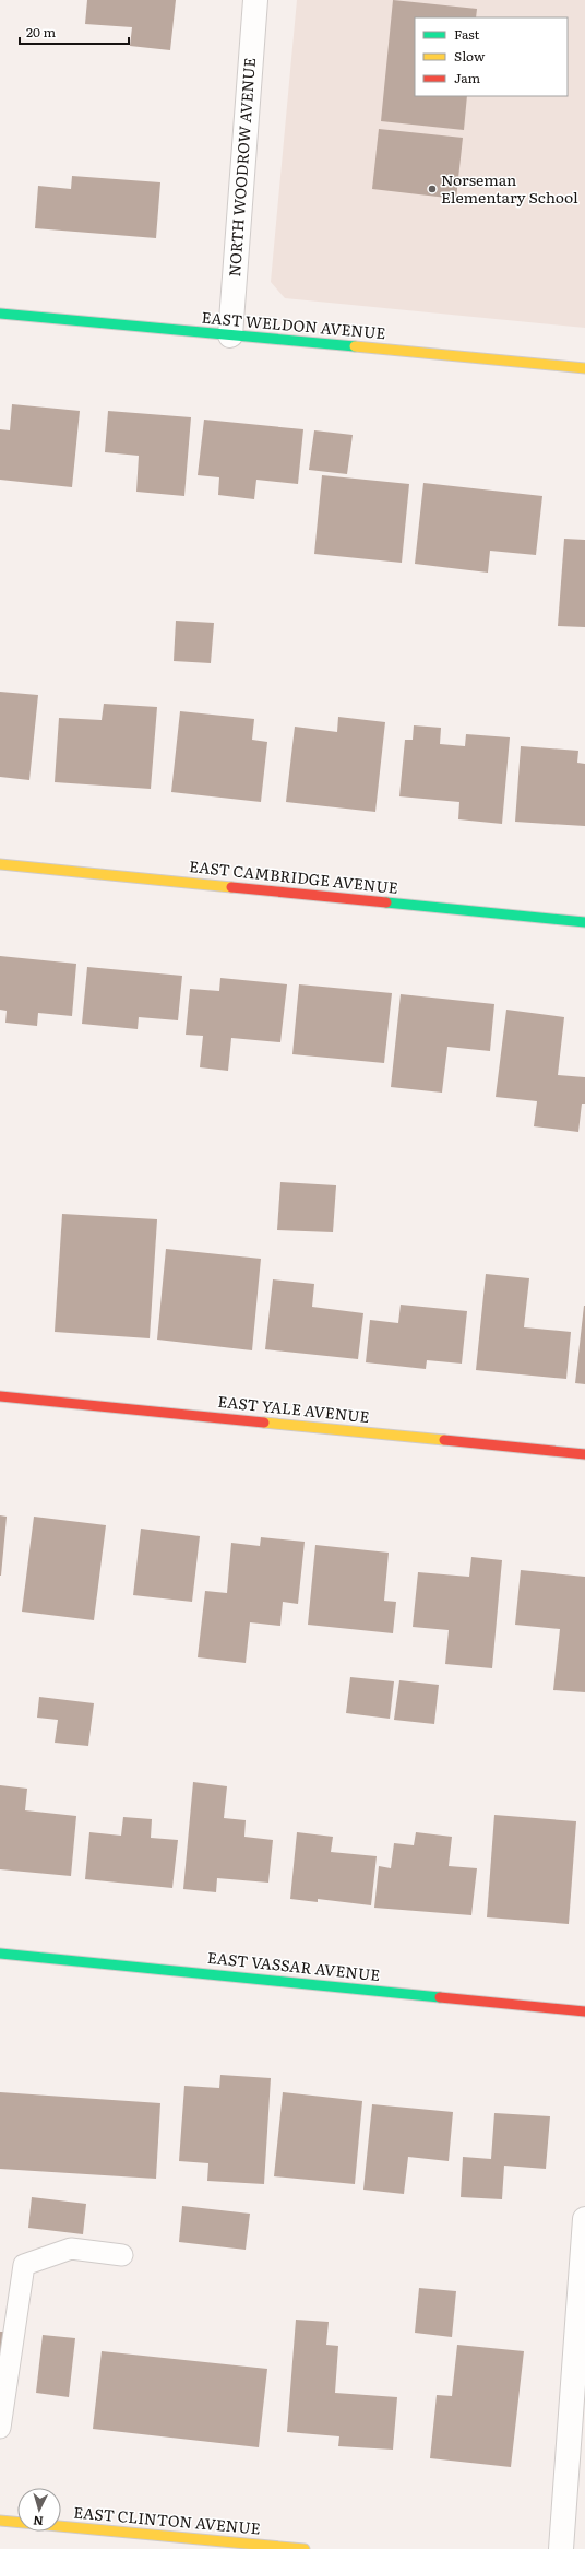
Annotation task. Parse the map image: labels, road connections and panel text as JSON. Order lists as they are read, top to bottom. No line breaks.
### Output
{"streets":{"street":["NORTH WOODROW AVENUE","EAST WELDON AVENUE","EAST CAMBRIDGE AVENUE","EAST YALE AVENUE","EAST VASSAR AVENUE","EAST CLINTON AVENUE"]},"crossings":[["NORTH WOODROW AVENUE","EAST WELDON AVENUE"]],"places":["Norseman Elementary School"],"legend":["Fast","Slow","Jam"],"scale_bar":"20 m","north":"bottom"}
